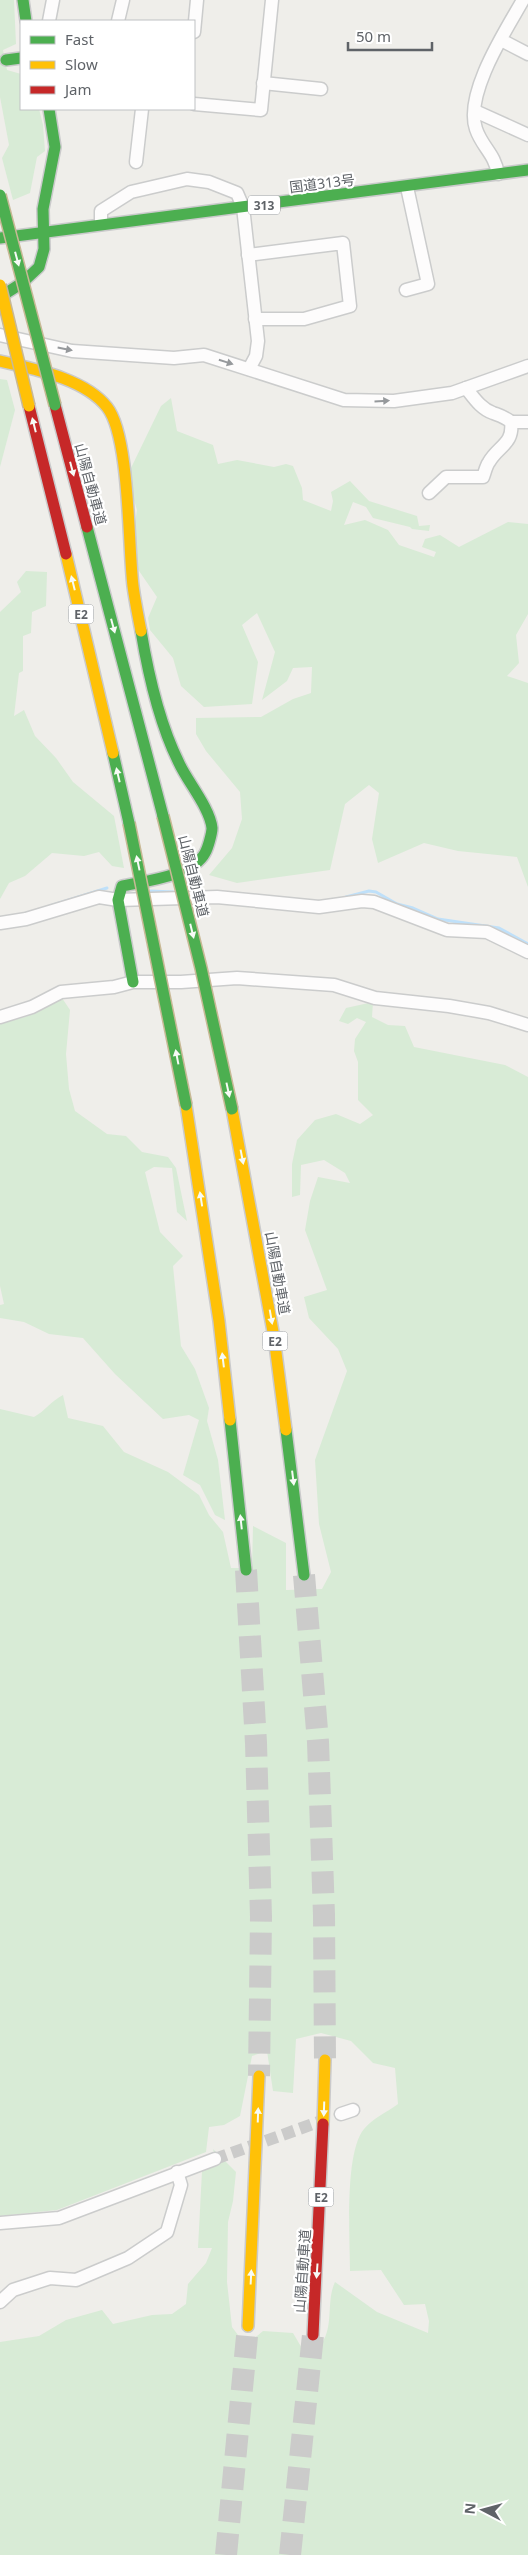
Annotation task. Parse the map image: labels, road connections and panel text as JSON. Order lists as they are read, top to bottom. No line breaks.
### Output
{"streets":{"main road":["国道313号","313","山陽自動車道","E2"]},"legend":["Fast","Slow","Jam"],"scale_bar":"50 m","north":"left"}
